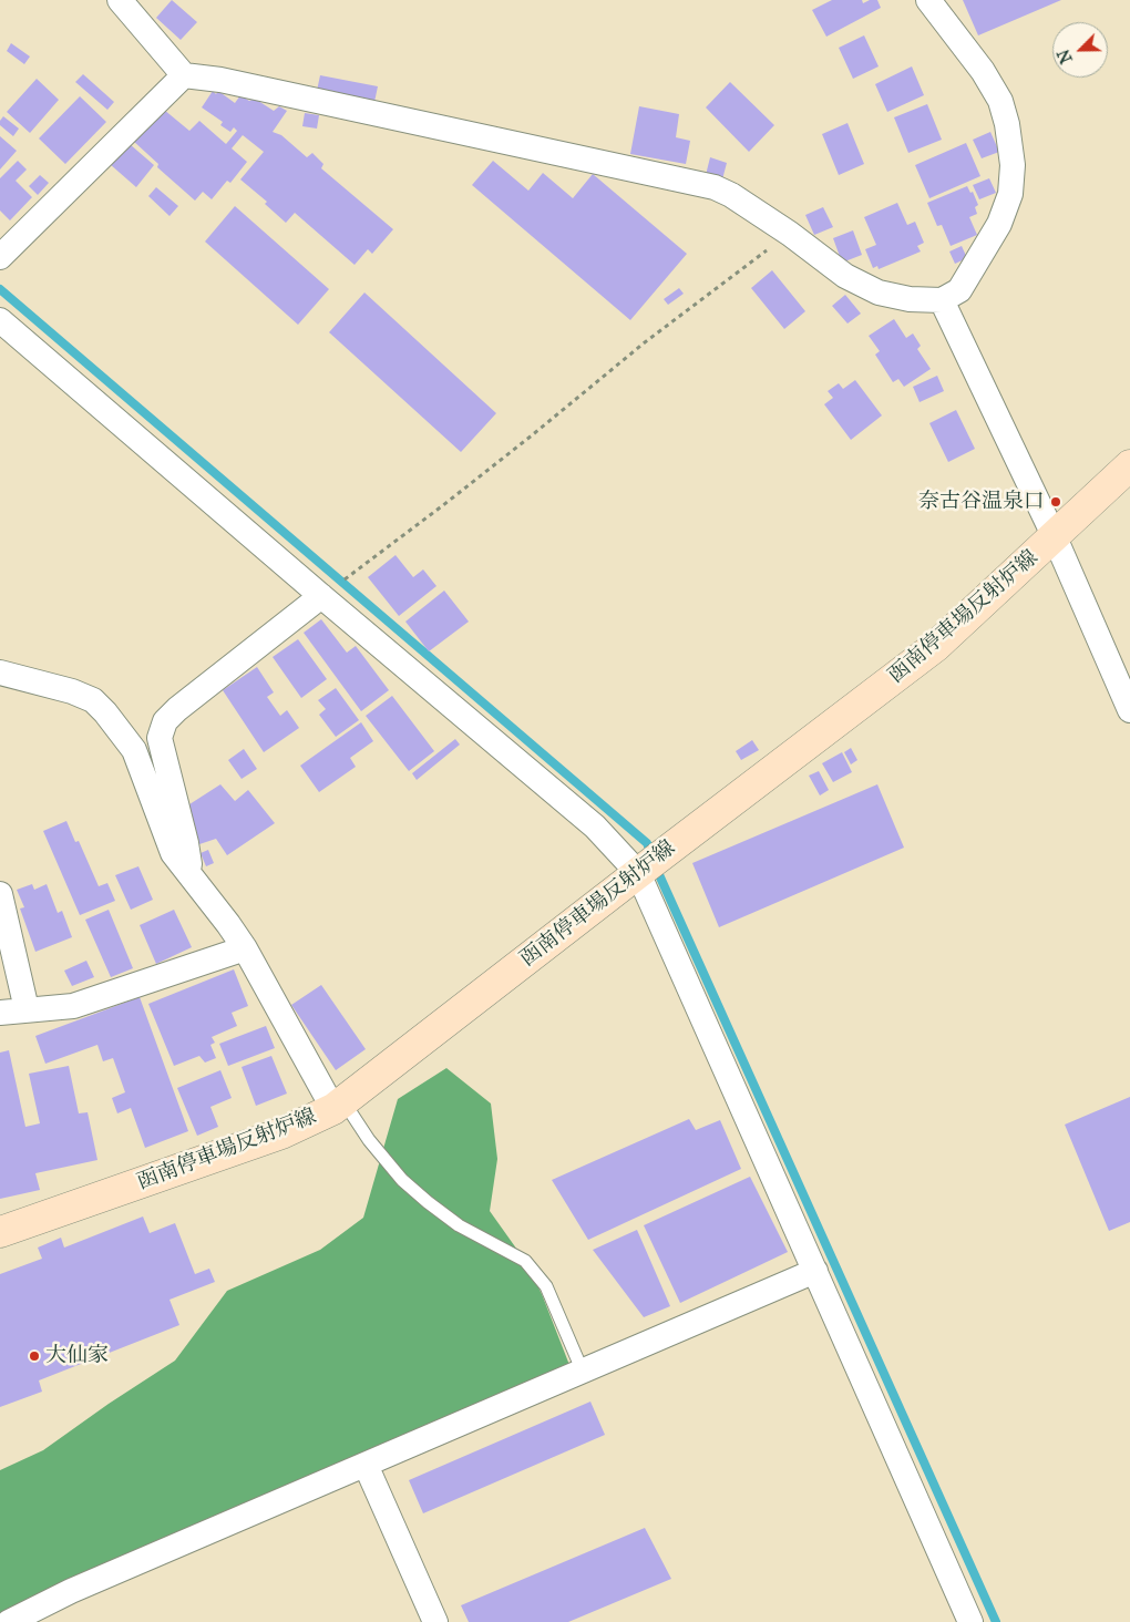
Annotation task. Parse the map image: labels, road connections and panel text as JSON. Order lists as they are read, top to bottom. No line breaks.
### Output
{"streets":{"main road":["函南停車場反射炉線"]},"places":["奈古谷温泉口","大仙家"],"north":"bottom left"}
